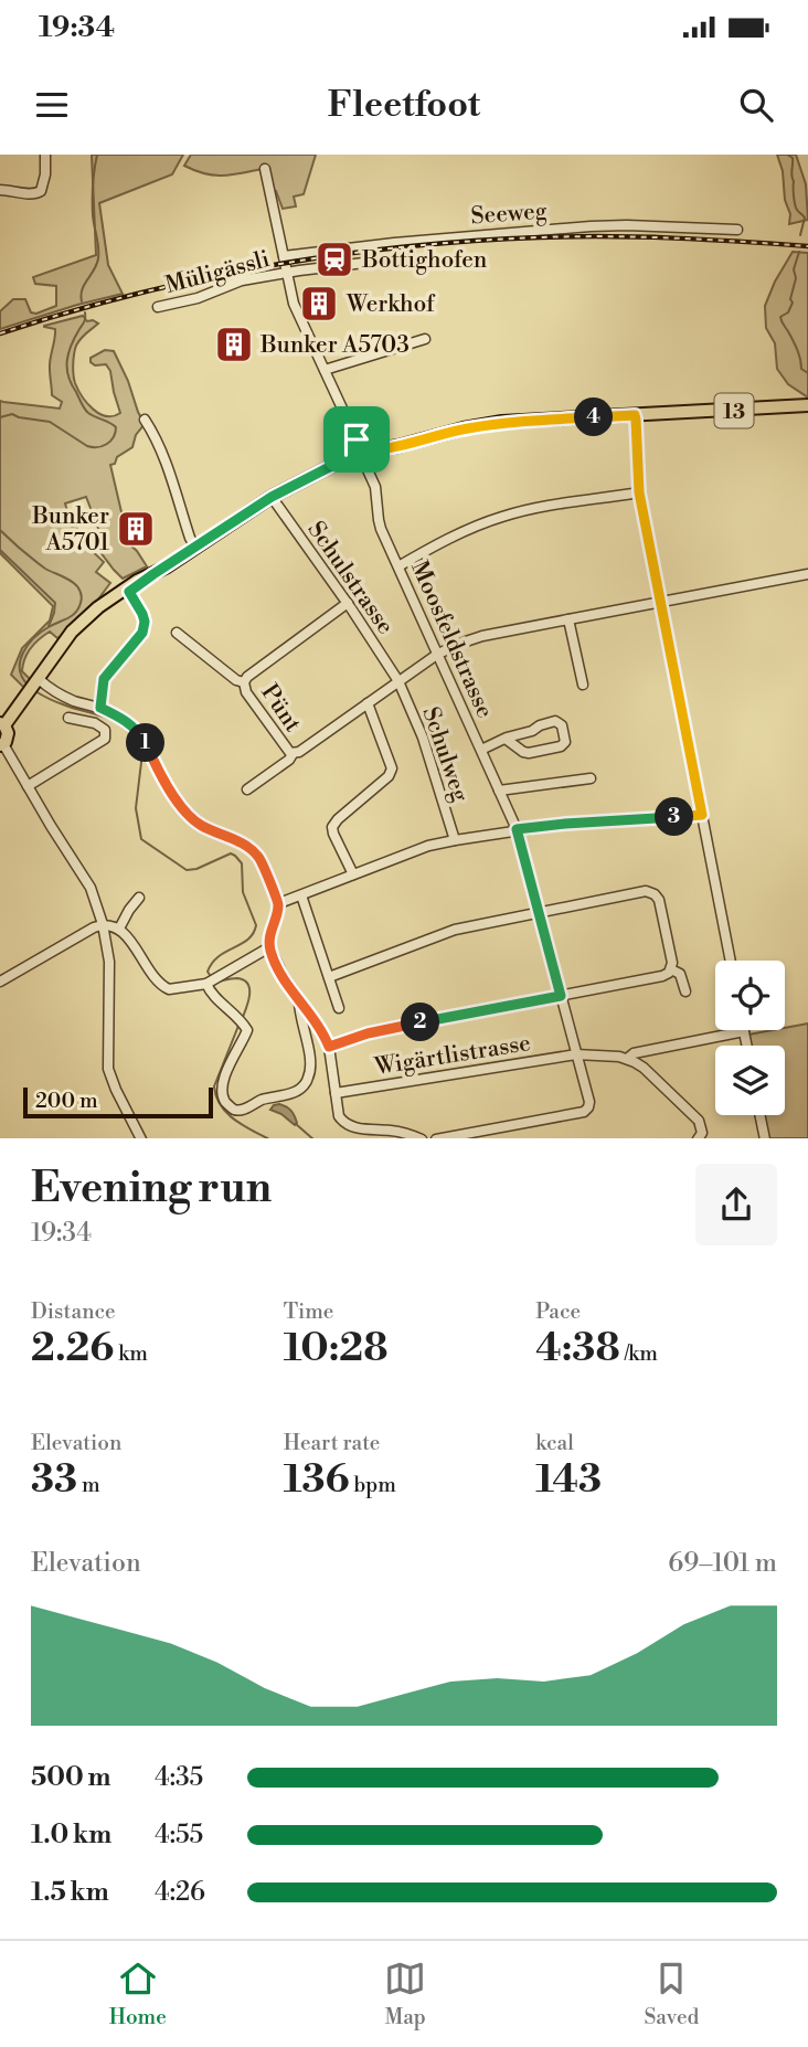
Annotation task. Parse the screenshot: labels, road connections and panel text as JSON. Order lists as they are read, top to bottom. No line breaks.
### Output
{"streets":{"main road":["13"],"street":["Seeweg","Müligässli","Schulstrasse","Moosfeldstrasse","Pünt","Schulweg","Wigärtlistrasse"]},"crossings":[["Seeweg","Müligässli"],["Müligässli","13"],["Müligässli","Moosfeldstrasse"],["13","Moosfeldstrasse"],["Schulstrasse","Pünt"],["Schulstrasse","Schulweg"],["Moosfeldstrasse","Pünt"],["Moosfeldstrasse","Wigärtlistrasse"],["Pünt","Schulweg"]],"places":{"station":["Bottighofen"],"building":["Werkhof","Bunker A5703","Bunker A5701"]},"scale_bar":"200 m","page":{"status":"19:34","header":"Fleetfoot","pins":["4","1","3","2"],"scale":"200 m","heading":["Evening run","19:34"],"stats":[["Distance","2.26 km"],["Time","10:28"],["Pace","4:38 /km"],["Elevation","33 m"],["Heart rate","136 bpm"],["kcal","143"]],"chart":["Elevation","69–101 m"],"list":[{"name":"500 m","note":"4:35"},{"name":"1.0 km","note":"4:55"},{"name":"1.5 km","note":"4:26"}],"tabs":["Home","Map","Saved"]}}
